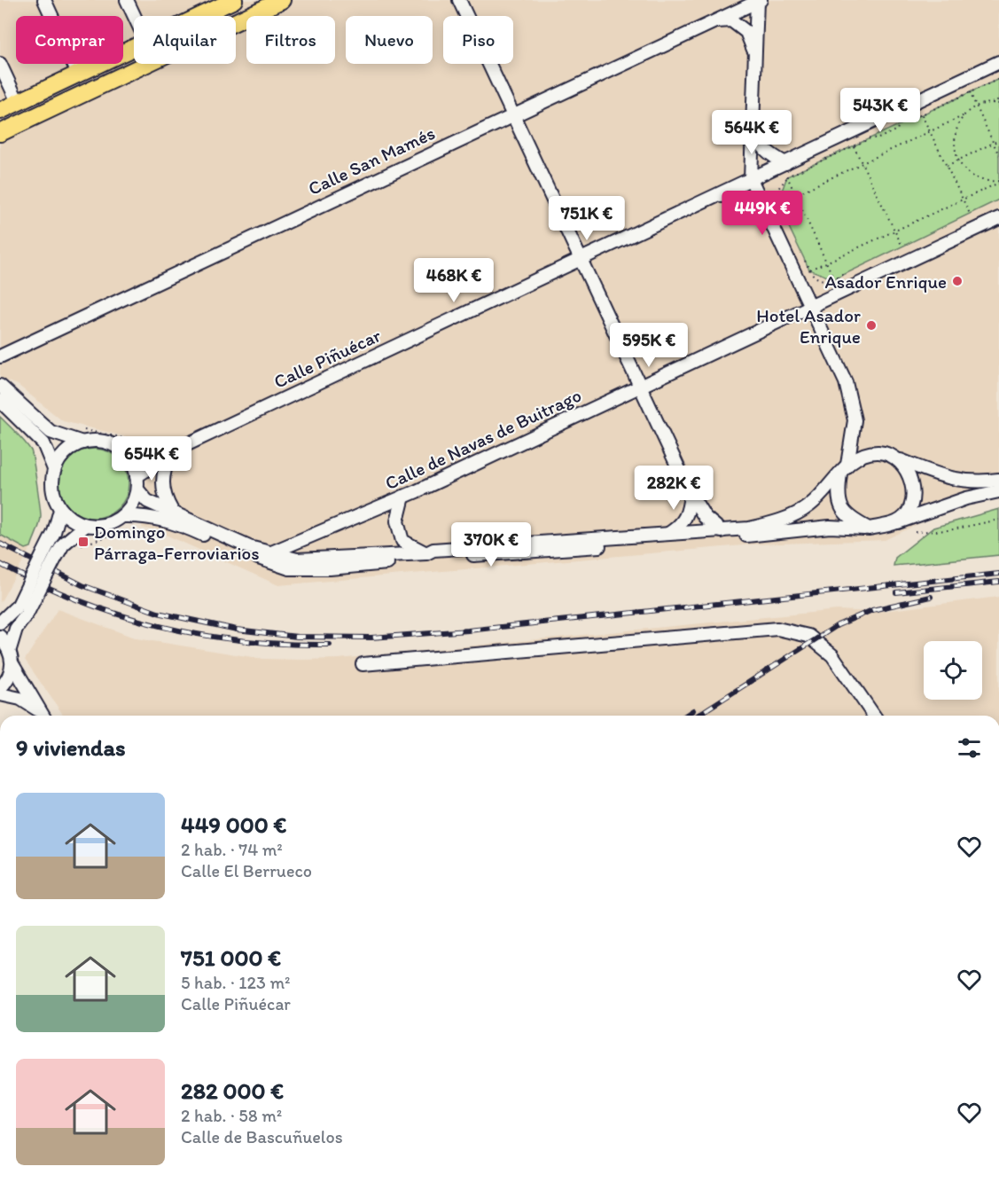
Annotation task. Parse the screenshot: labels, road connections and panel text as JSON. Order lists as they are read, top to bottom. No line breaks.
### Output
{"streets":{"street":["Calle San Mamés","Calle Piñuécar","Calle de Navas de Buitrago"]},"places":{"other":["Asador Enrique","Hotel Asador Enrique"],"transit":["Domingo Párraga-Ferroviarios"]},"page":{"chip":["Comprar","Alquilar","Filtros","Nuevo","Piso"],"price":["543K €","564K €","449K €","751K €","468K €","595K €","654K €","282K €","370K €"],"heading":"9 viviendas","list":[{"name":"449 000 €","note":"2 hab. · 74 m² · Calle El Berrueco"},{"name":"751 000 €","note":"5 hab. · 123 m² · Calle Piñuécar"},{"name":"282 000 €","note":"2 hab. · 58 m² · Calle de Bascuñuelos"}]}}
